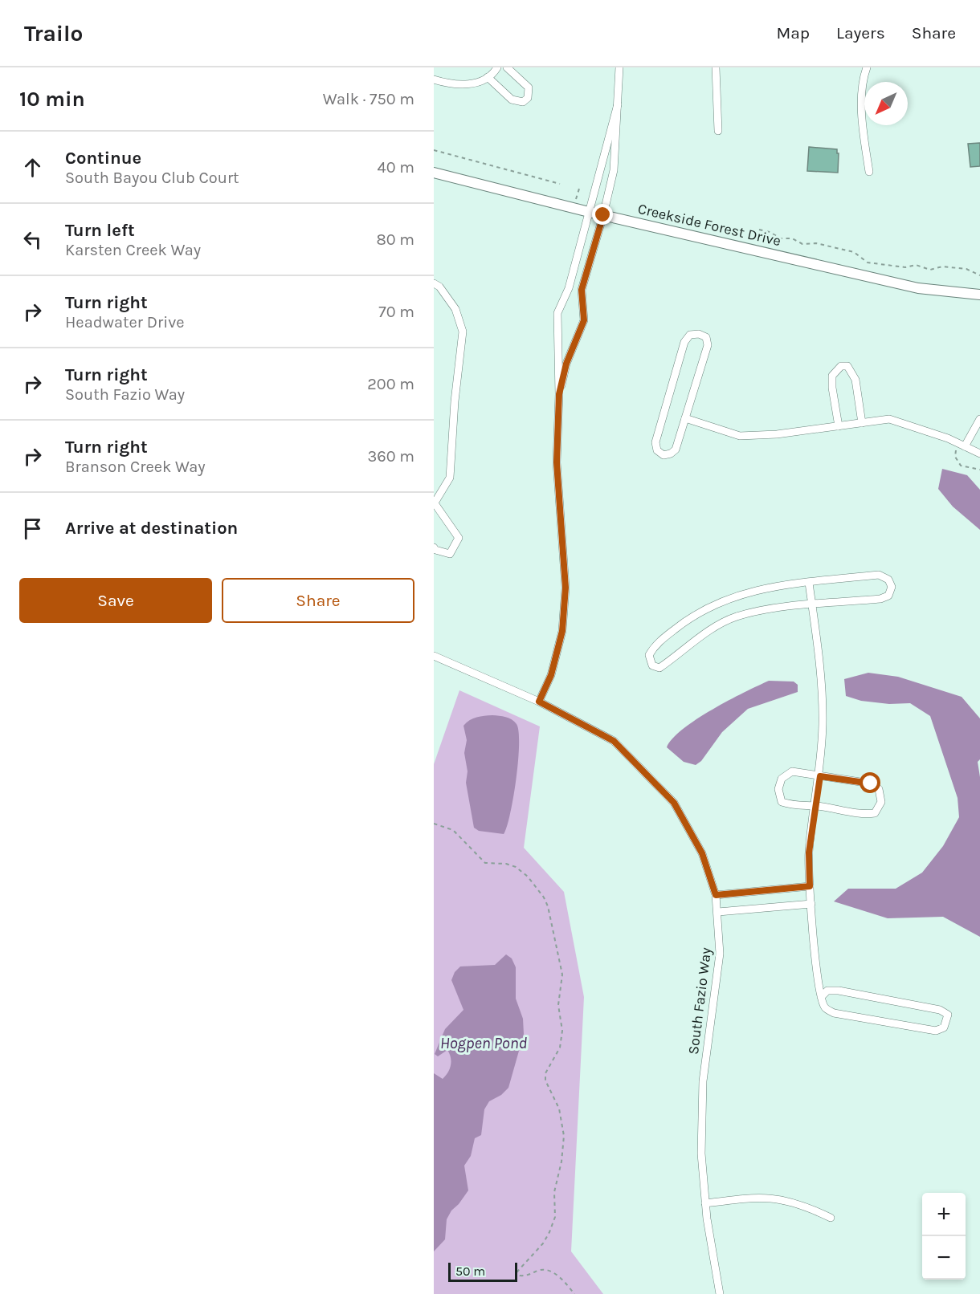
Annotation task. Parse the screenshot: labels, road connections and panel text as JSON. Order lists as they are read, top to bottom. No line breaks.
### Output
{"streets":{"main road":["Creekside Forest Drive"],"street":["South Fazio Way"]},"water":["Hogpen Pond"],"scale_bar":"50 m","north":"bottom left","page":{"header":"Trailo","nav":["Map","Layers","Share"],"heading":["10 min","Walk · 750 m"],"list":[["Continue","South Bayou Club Court","40 m"],["Turn left","Karsten Creek Way","80 m"],["Turn right","Headwater Drive","70 m"],["Turn right","South Fazio Way","200 m"],["Turn right","Branson Creek Way","360 m"],"Arrive at destination"],"buttons":["Save","Share"],"map_buttons":["+","−"],"scale":"50 m"}}
